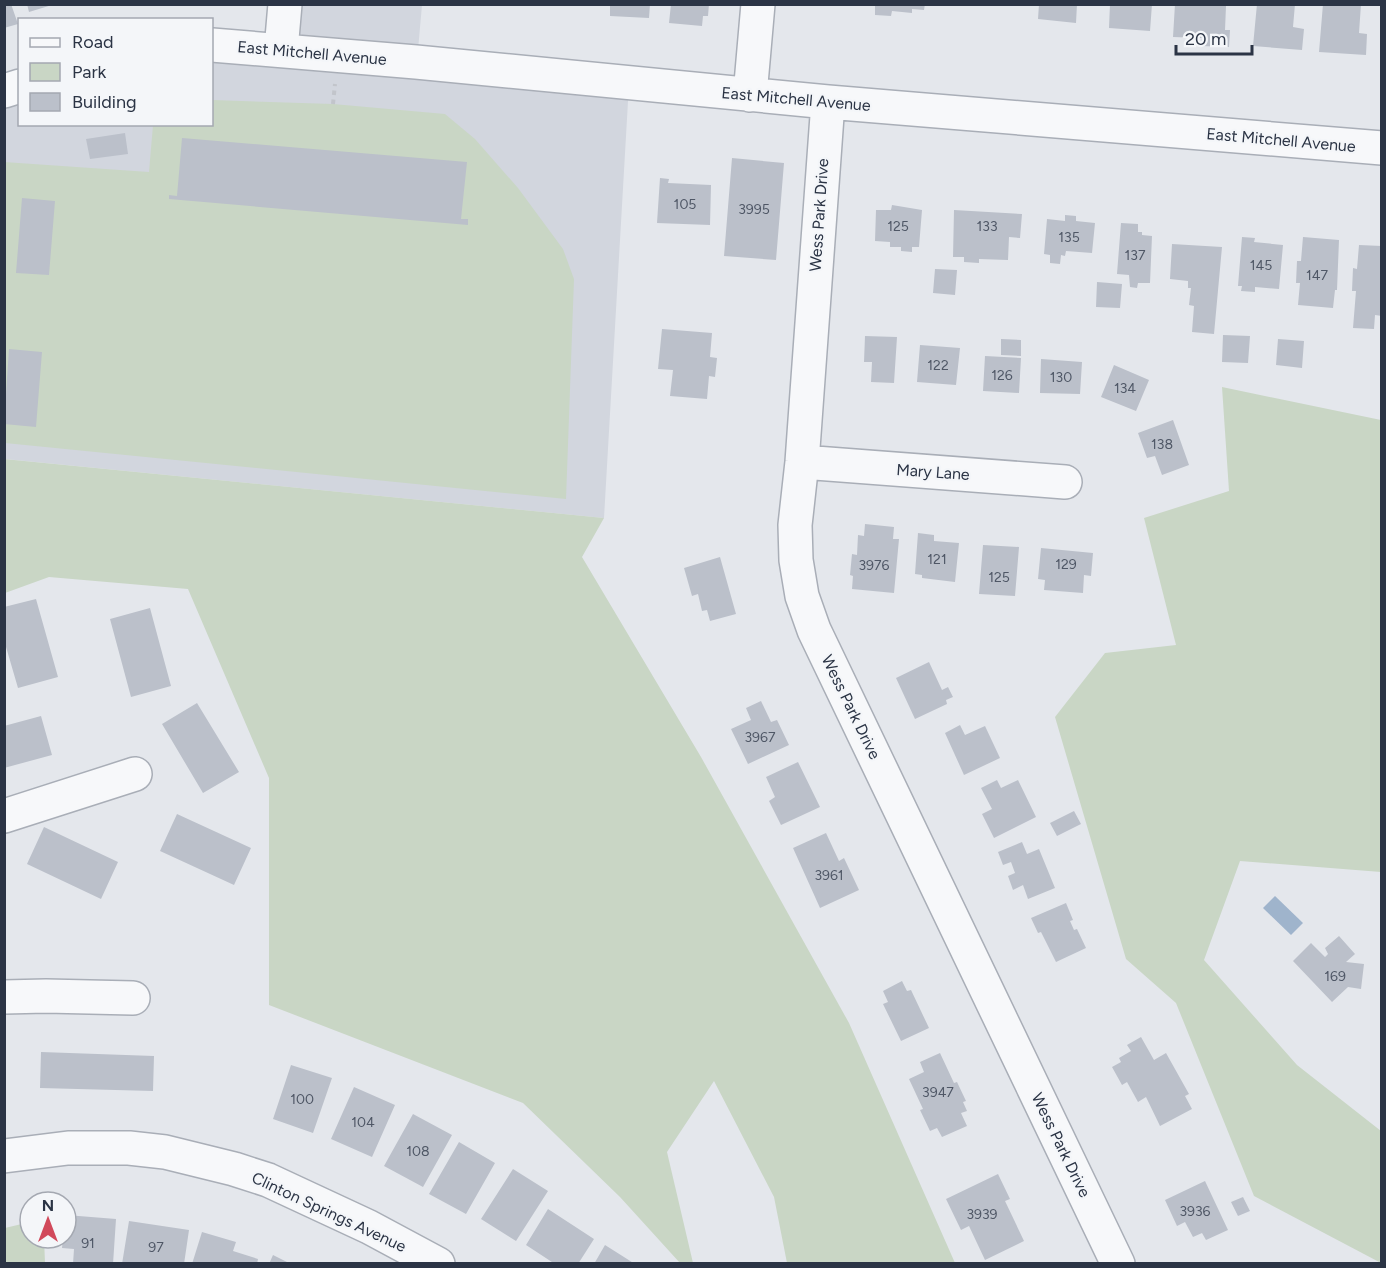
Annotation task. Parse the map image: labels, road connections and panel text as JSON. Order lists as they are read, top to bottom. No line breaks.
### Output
{"streets":{"street":["East Mitchell Avenue","Wess Park Drive","Mary Lane","Clinton Springs Avenue"]},"crossings":[["East Mitchell Avenue","Wess Park Drive"],["Wess Park Drive","Mary Lane"]],"house_numbers":["105","3995","125","133","135","137","145","147","122","126","130","134","138","121","129","3976","125","3967","3961","169","3947","100","104","108","3936","3939","91","97"],"legend":["Road","Park","Building"],"scale_bar":"20 m","north":"top"}
